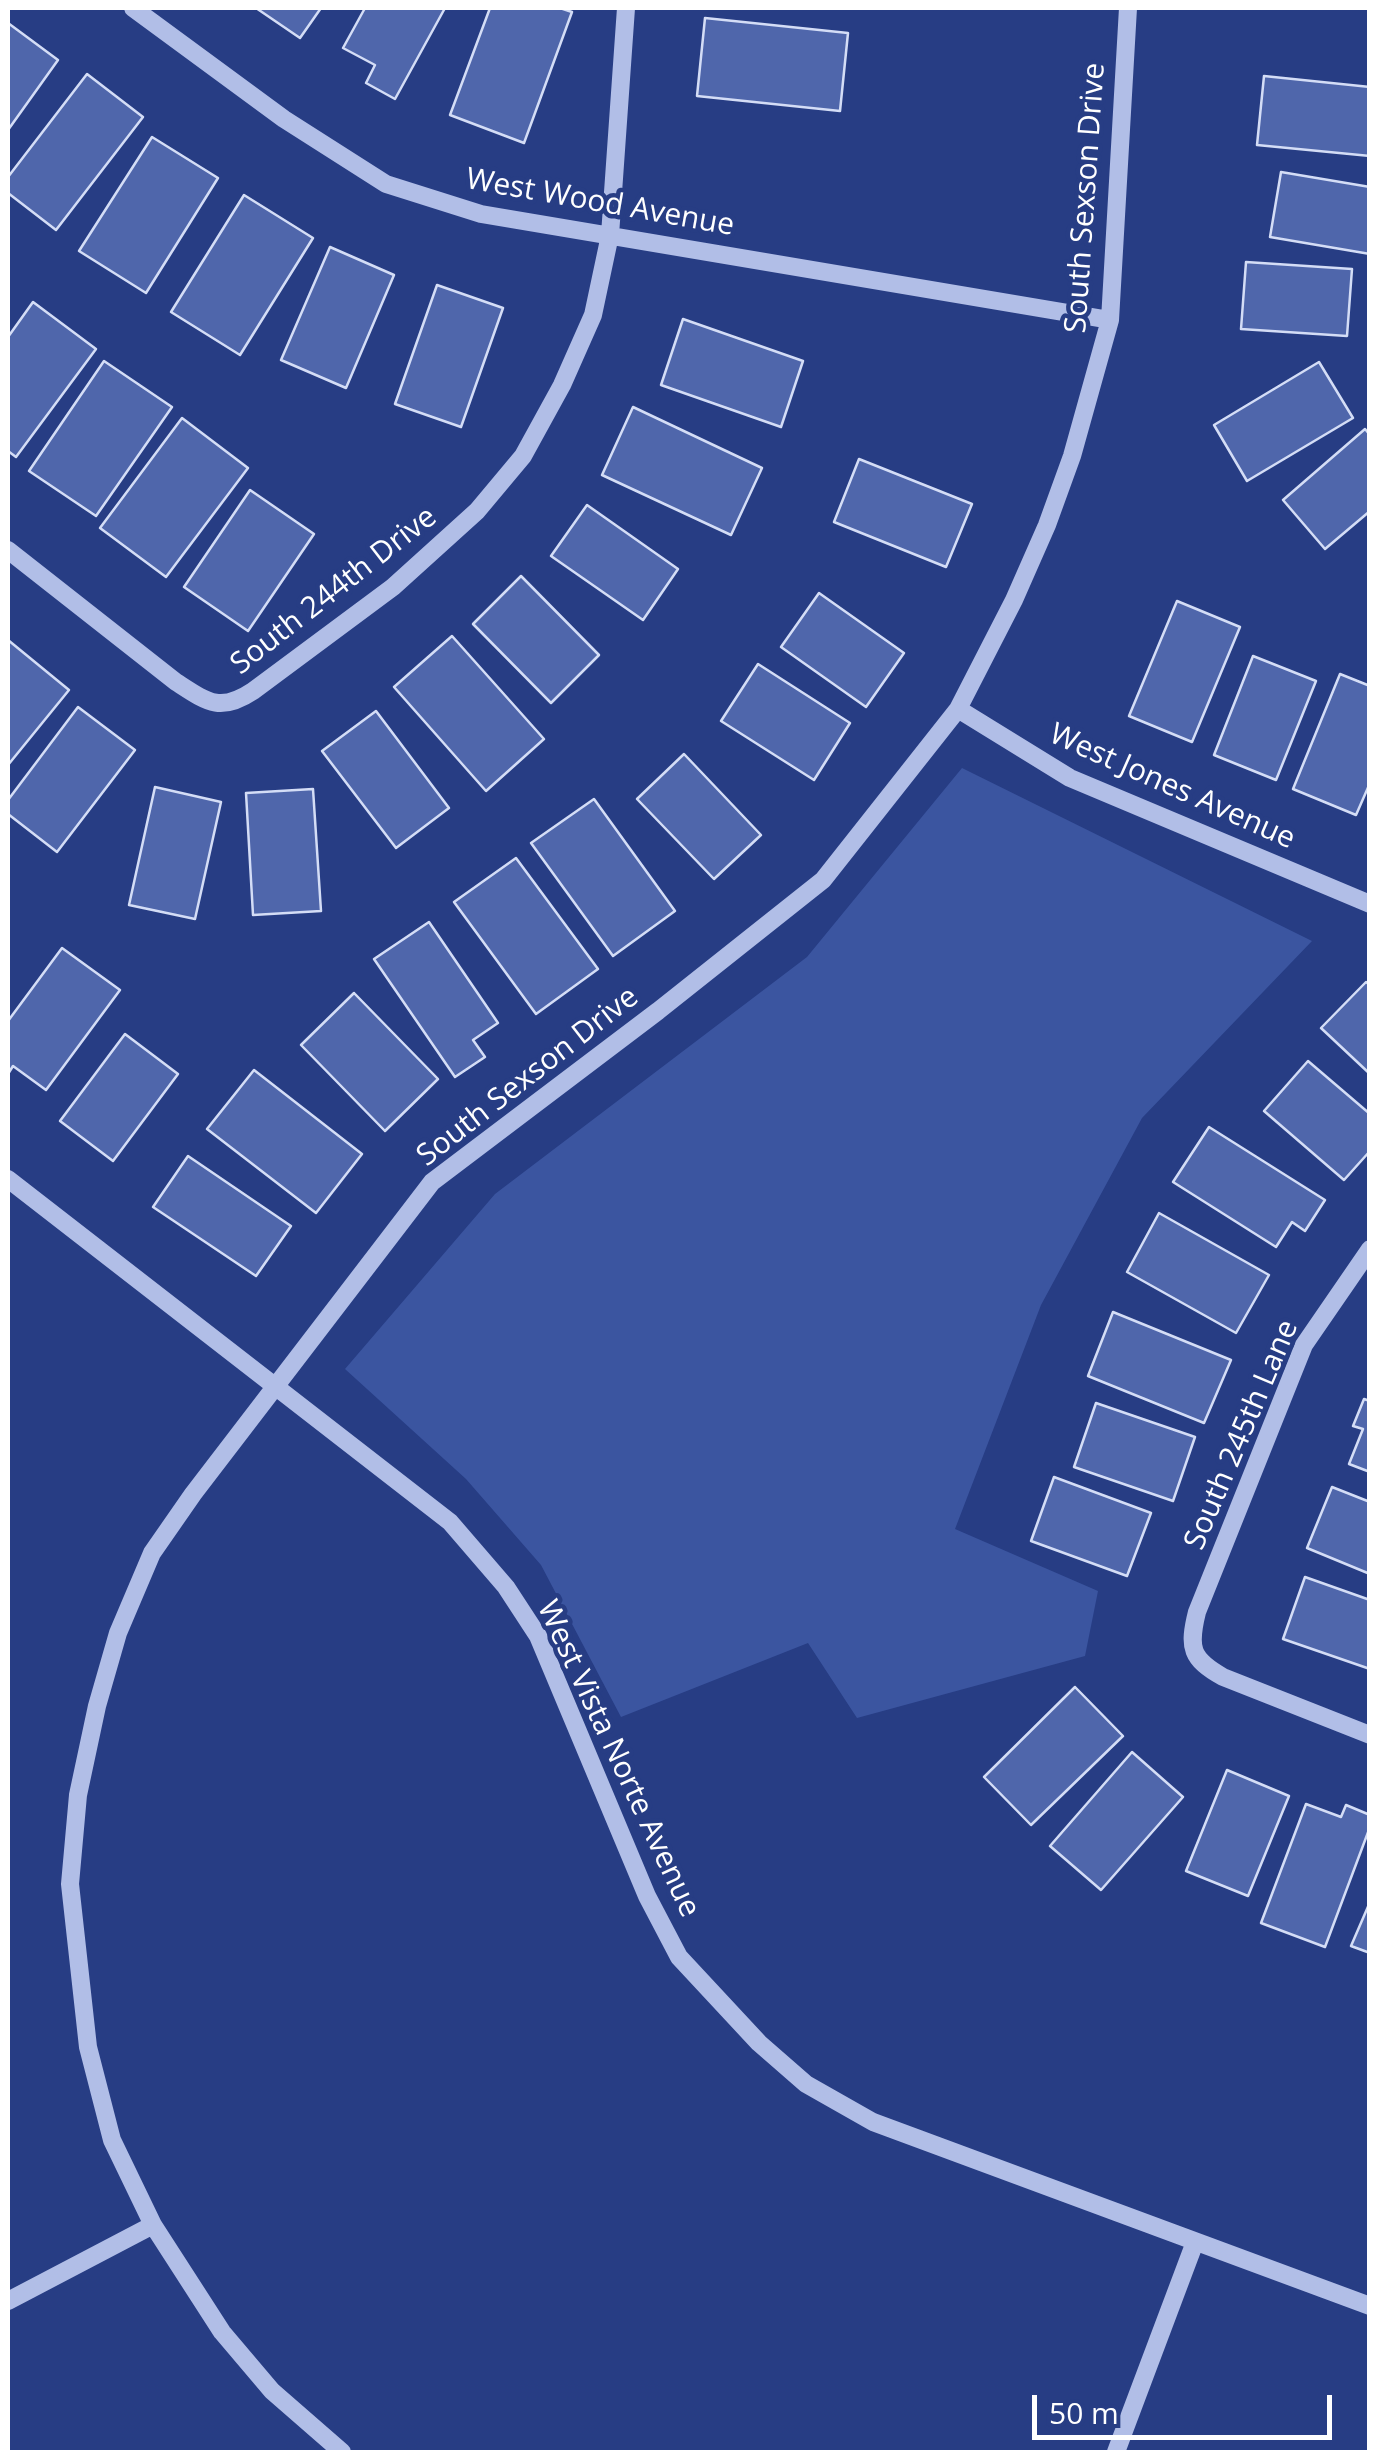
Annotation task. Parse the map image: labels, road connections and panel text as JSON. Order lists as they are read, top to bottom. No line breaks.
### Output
{"streets":{"street":["South Sexson Drive","West Wood Avenue","South 244th Drive","West Jones Avenue","South 245th Lane","West Vista Norte Avenue"]},"crossings":[["South Sexson Drive","West Wood Avenue"],["South Sexson Drive","West Jones Avenue"],["South Sexson Drive","West Vista Norte Avenue"],["West Wood Avenue","South 244th Drive"]],"scale_bar":"50 m"}
